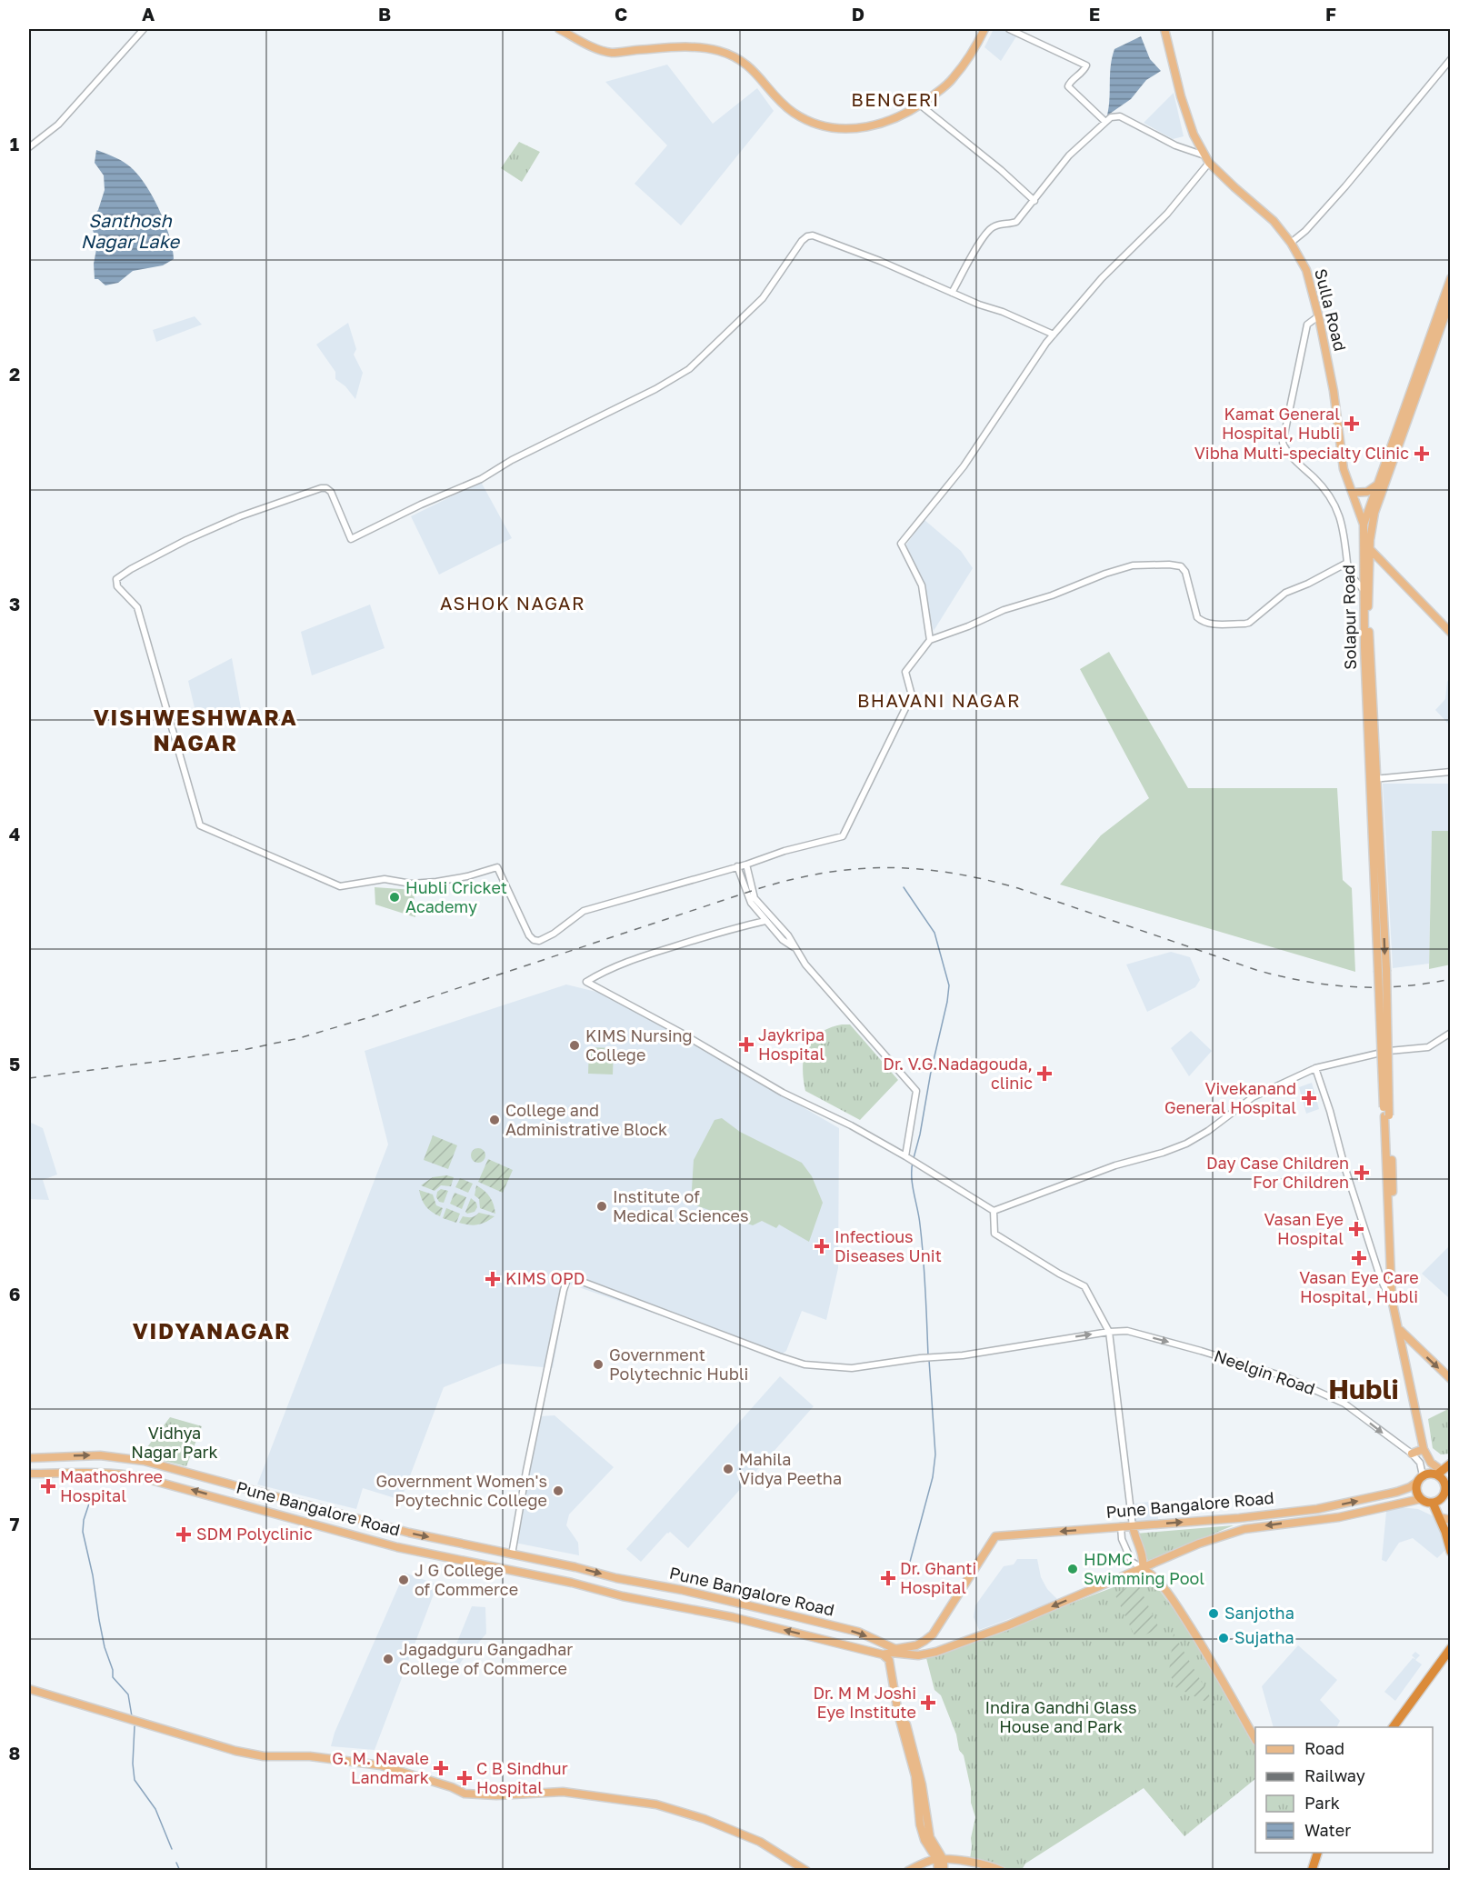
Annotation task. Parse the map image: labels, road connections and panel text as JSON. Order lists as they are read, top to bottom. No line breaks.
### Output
{"streets":{"main road":["Sulla Road","Solapur Road","Pune Bangalore Road"],"street":["Neelgin Road"]},"crossings":[["Sulla Road","Solapur Road"],["Neelgin Road","Pune Bangalore Road"]],"districts":["BENGERI","ASHOK NAGAR","BHAVANI NAGAR","VISHWESHWARA NAGAR","VIDYANAGAR","Hubli"],"water":["Santhosh Nagar Lake"],"parks":["Vidhya Nagar Park","Indira Gandhi Glass House and Park"],"places":{"health":["Kamat General Hospital, Hubli","Vibha Multi-specialty Clinic","Jaykripa Hospital","Dr. V.G.Nadagouda, clinic","Vivekanand General Hospital","Day Case Children For Children","Vasan Eye Hospital","Infectious Diseases Unit","Vasan Eye Care Hospital, Hubli","KIMS OPD","Maathoshree Hospital","SDM Polyclinic","Dr. Ghanti Hospital","Dr. M M Joshi Eye Institute","G. M. Navale Landmark","C B Sindhur Hospital"],"other":["Hubli Cricket Academy","KIMS Nursing College","College and Administrative Block","Institute of Medical Sciences","Government Polytechnic Hubli","Mahila Vidya Peetha","Government Women's Poytechnic College","HDMC Swimming Pool","J G College of Commerce","Sanjotha","Sujatha","Jagadguru Gangadhar College of Commerce"]},"legend":["Road","Railway","Park","Water"],"grid":{"columns":["A","B","C","D","E","F"],"rows":["1","2","3","4","5","6","7","8"]}}
